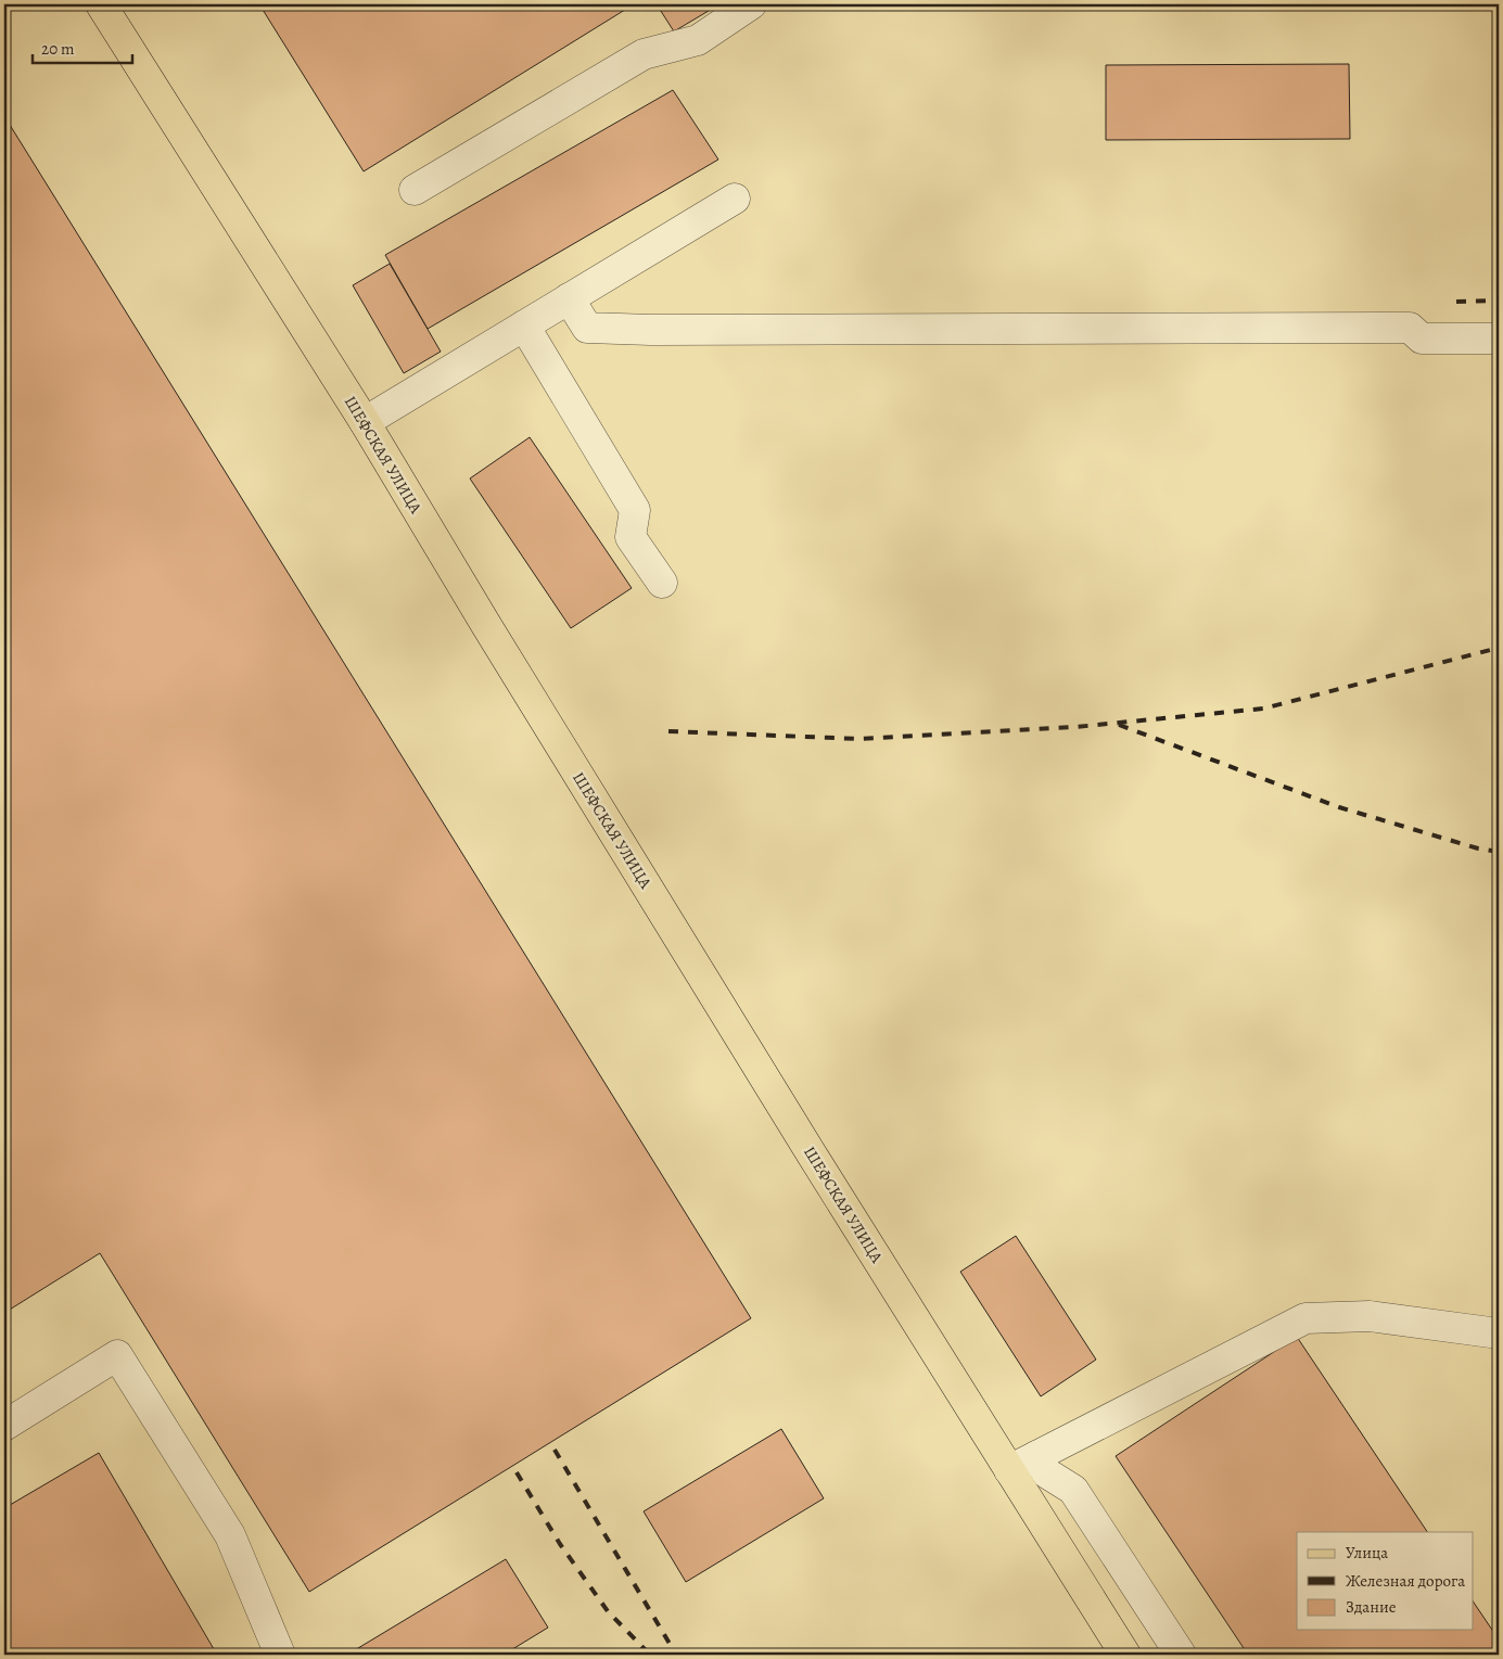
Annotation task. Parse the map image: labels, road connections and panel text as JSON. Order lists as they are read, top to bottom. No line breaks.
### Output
{"streets":{"main road":["ШЕФСКАЯ УЛИЦА"]},"legend":["Улица","Железная дорога","Здание"],"scale_bar":"20 m"}
